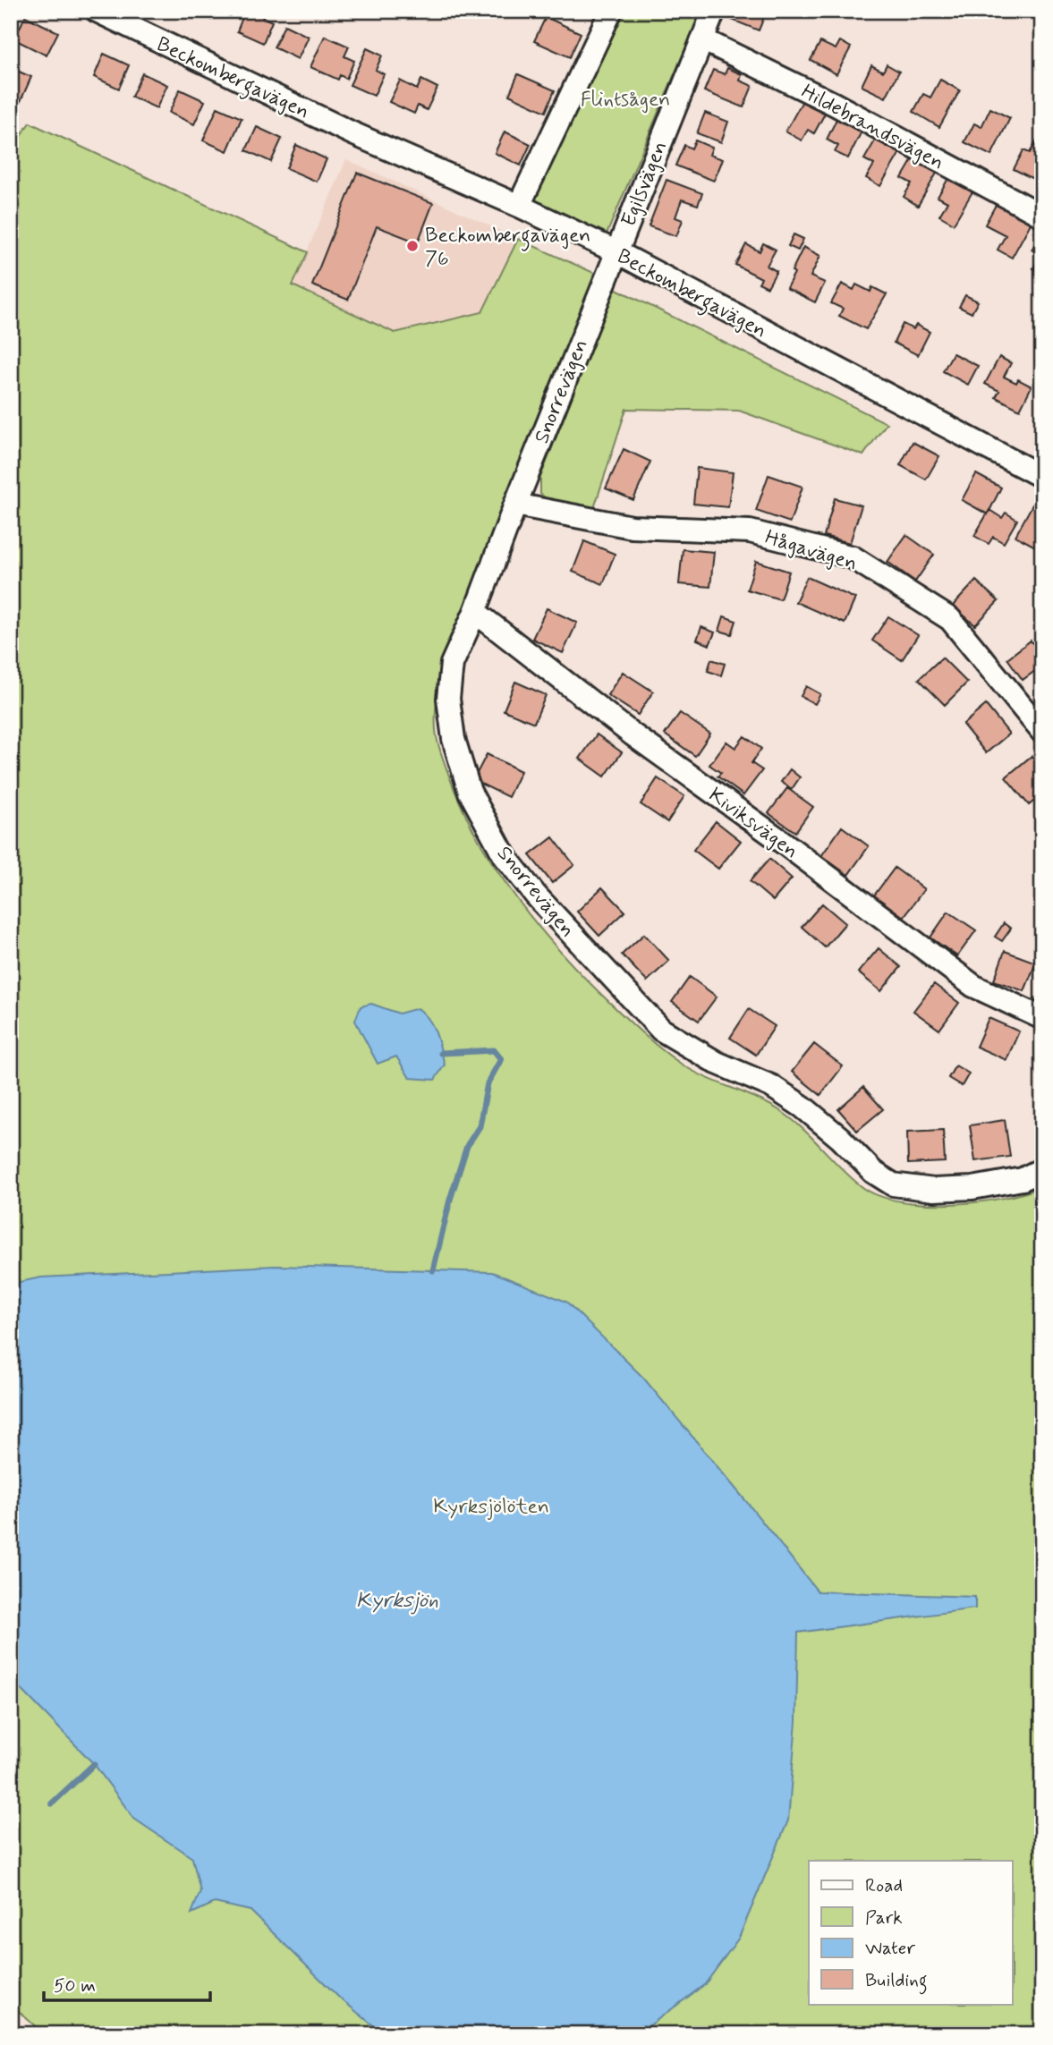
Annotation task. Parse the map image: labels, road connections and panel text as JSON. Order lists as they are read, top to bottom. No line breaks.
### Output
{"streets":{"street":["Beckombergavägen","Hildebrandsvägen","Egilsvägen","Snorrevägen","Hågavägen","Kiviksvägen"]},"crossings":[["Beckombergavägen","Egilsvägen"],["Beckombergavägen","Snorrevägen"],["Hildebrandsvägen","Egilsvägen"],["Egilsvägen","Snorrevägen"],["Snorrevägen","Hågavägen"],["Snorrevägen","Kiviksvägen"]],"water":["Kyrksjön"],"parks":["Flintsågen","Kyrksjölöten"],"places":["Beckombergavägen 76"],"legend":["Road","Park","Water","Building"],"scale_bar":"50 m"}
